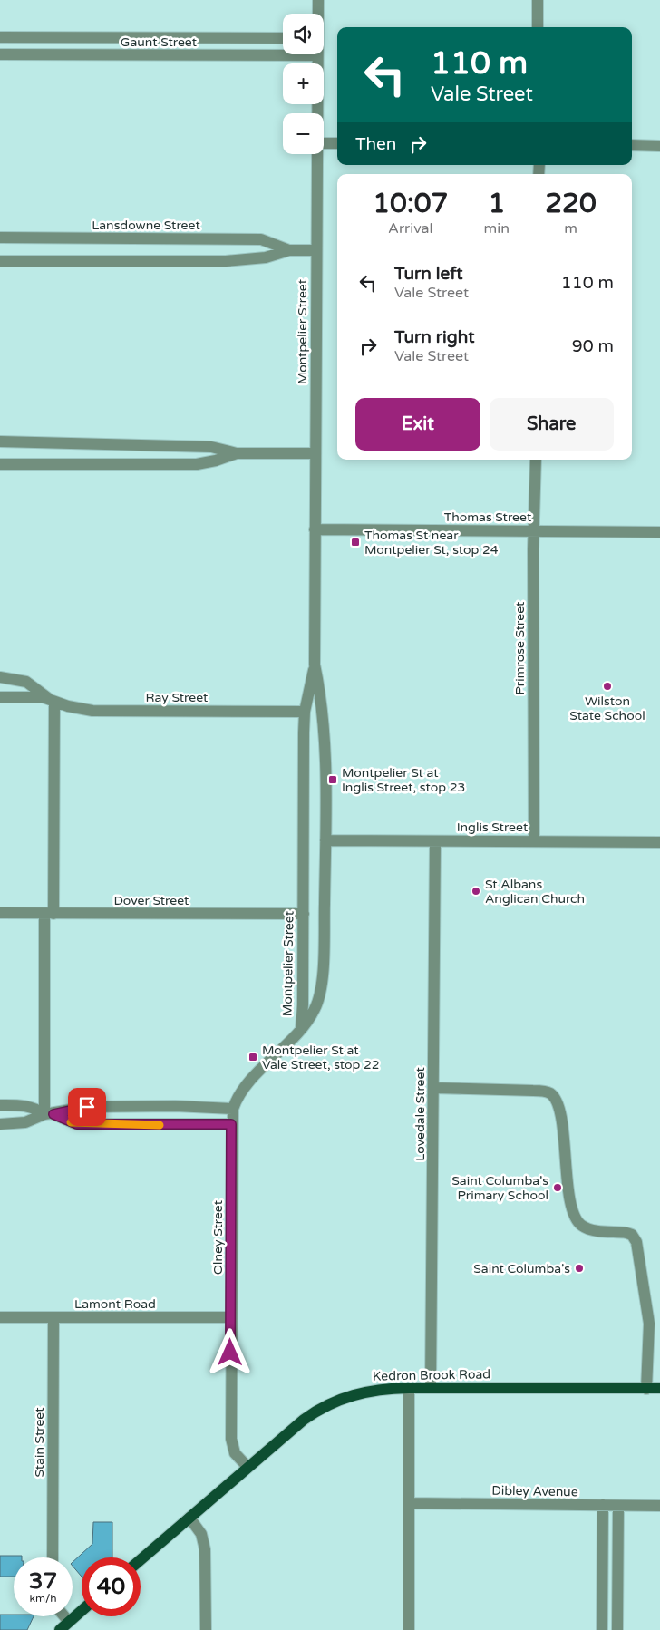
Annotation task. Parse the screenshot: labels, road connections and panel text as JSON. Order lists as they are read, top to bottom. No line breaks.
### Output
{"streets":{"main road":["Kedron Brook Road"],"street":["Gaunt Street","Lansdowne Street","Montpelier Street","Thomas Street","Primrose Street","Ray Street","Inglis Street","Dover Street","Lovedale Street","Olney Street","Lamont Road","Stain Street","Dibley Avenue"]},"crossings":[["Gaunt Street","Montpelier Street"],["Lansdowne Street","Montpelier Street"],["Montpelier Street","Thomas Street"],["Montpelier Street","Ray Street"],["Montpelier Street","Inglis Street"],["Montpelier Street","Dover Street"],["Montpelier Street","Olney Street"],["Thomas Street","Primrose Street"],["Primrose Street","Inglis Street"],["Inglis Street","Lovedale Street"],["Lovedale Street","Kedron Brook Road"],["Olney Street","Lamont Road"],["Olney Street","Kedron Brook Road"],["Lamont Road","Stain Street"]],"places":{"transit":["Thomas St near Montpelier St, stop 24","Montpelier St at Inglis Street, stop 23","Montpelier St at Vale Street, stop 22"],"other":["Wilston State School","St Albans Anglican Church","Saint Columba's Primary School","Saint Columba's"]},"page":{"map_buttons":["+","−"],"turn":["110 m","Vale Street"],"then":"Then","eta":["10:07","Arrival","1","min","220","m"],"list":[{"name":"Turn left","note":"Vale Street","value":"110 m"},{"name":"Turn right","note":"Vale Street","value":"90 m"}],"buttons":["Exit","Share"],"speed":"37 km/h","limit":"40"}}
